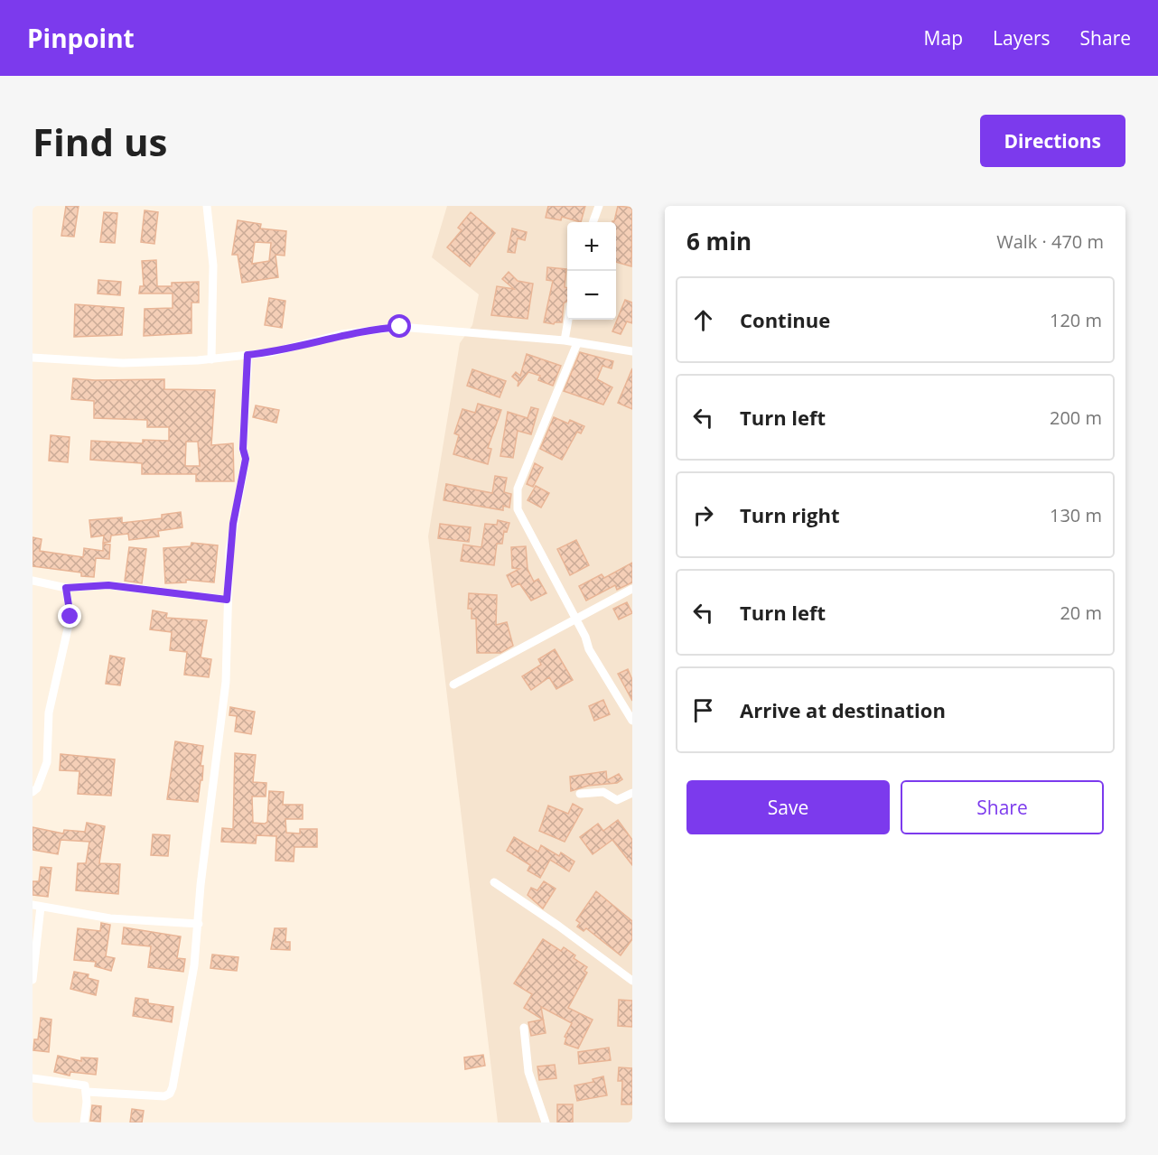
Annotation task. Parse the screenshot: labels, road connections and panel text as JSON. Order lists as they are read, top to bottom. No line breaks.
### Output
{"page":{"header":"Pinpoint","nav":["Map","Layers","Share"],"buttons":["Directions",["Save","Share"]],"title":"Find us","heading":["6 min","Walk · 470 m"],"map_buttons":["+","−"],"list":[["Continue","120 m"],["Turn left","200 m"],["Turn right","130 m"],["Turn left","20 m"],"Arrive at destination"]}}
